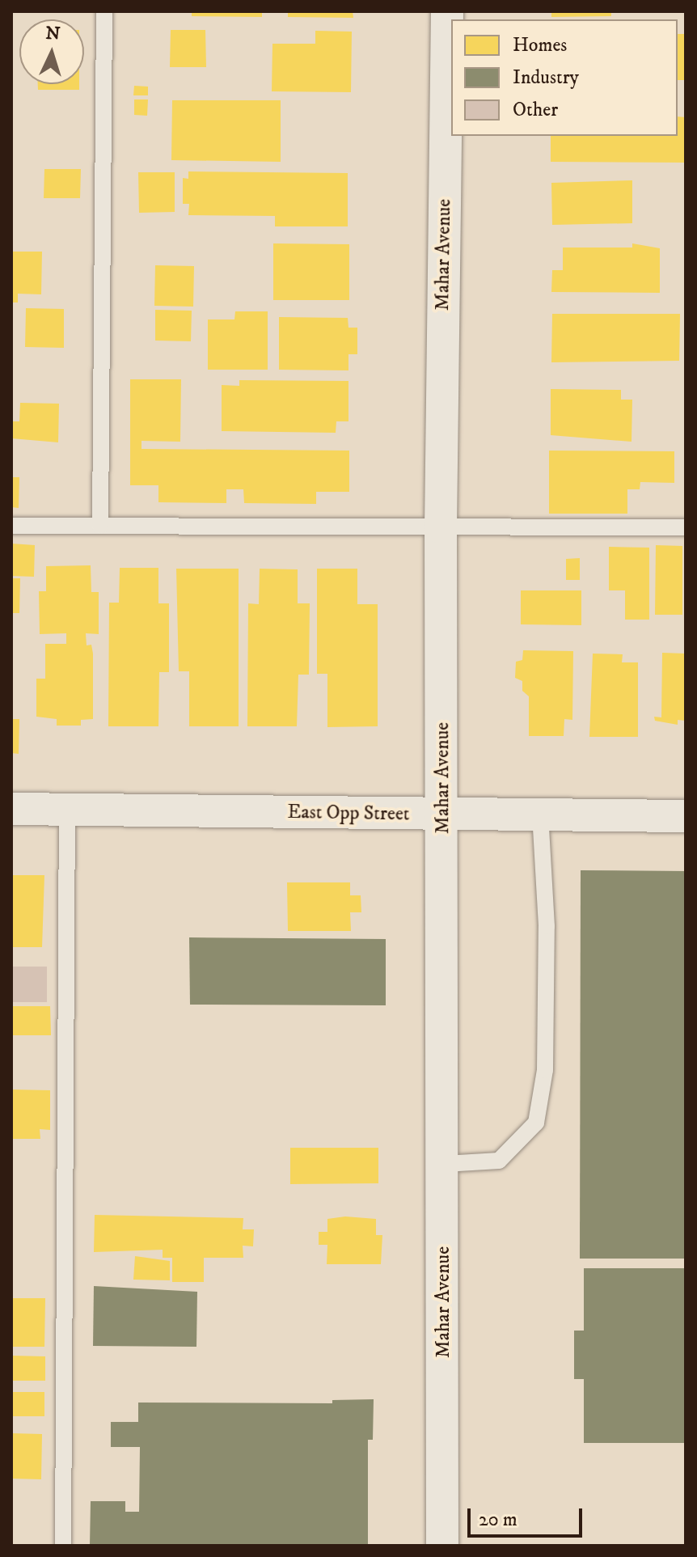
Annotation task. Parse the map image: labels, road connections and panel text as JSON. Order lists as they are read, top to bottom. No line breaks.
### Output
{"streets":{"street":["Mahar Avenue","East Opp Street"]},"crossings":[["Mahar Avenue","East Opp Street"]],"legend":["Homes","Industry","Other"],"scale_bar":"20 m","north":"top"}
